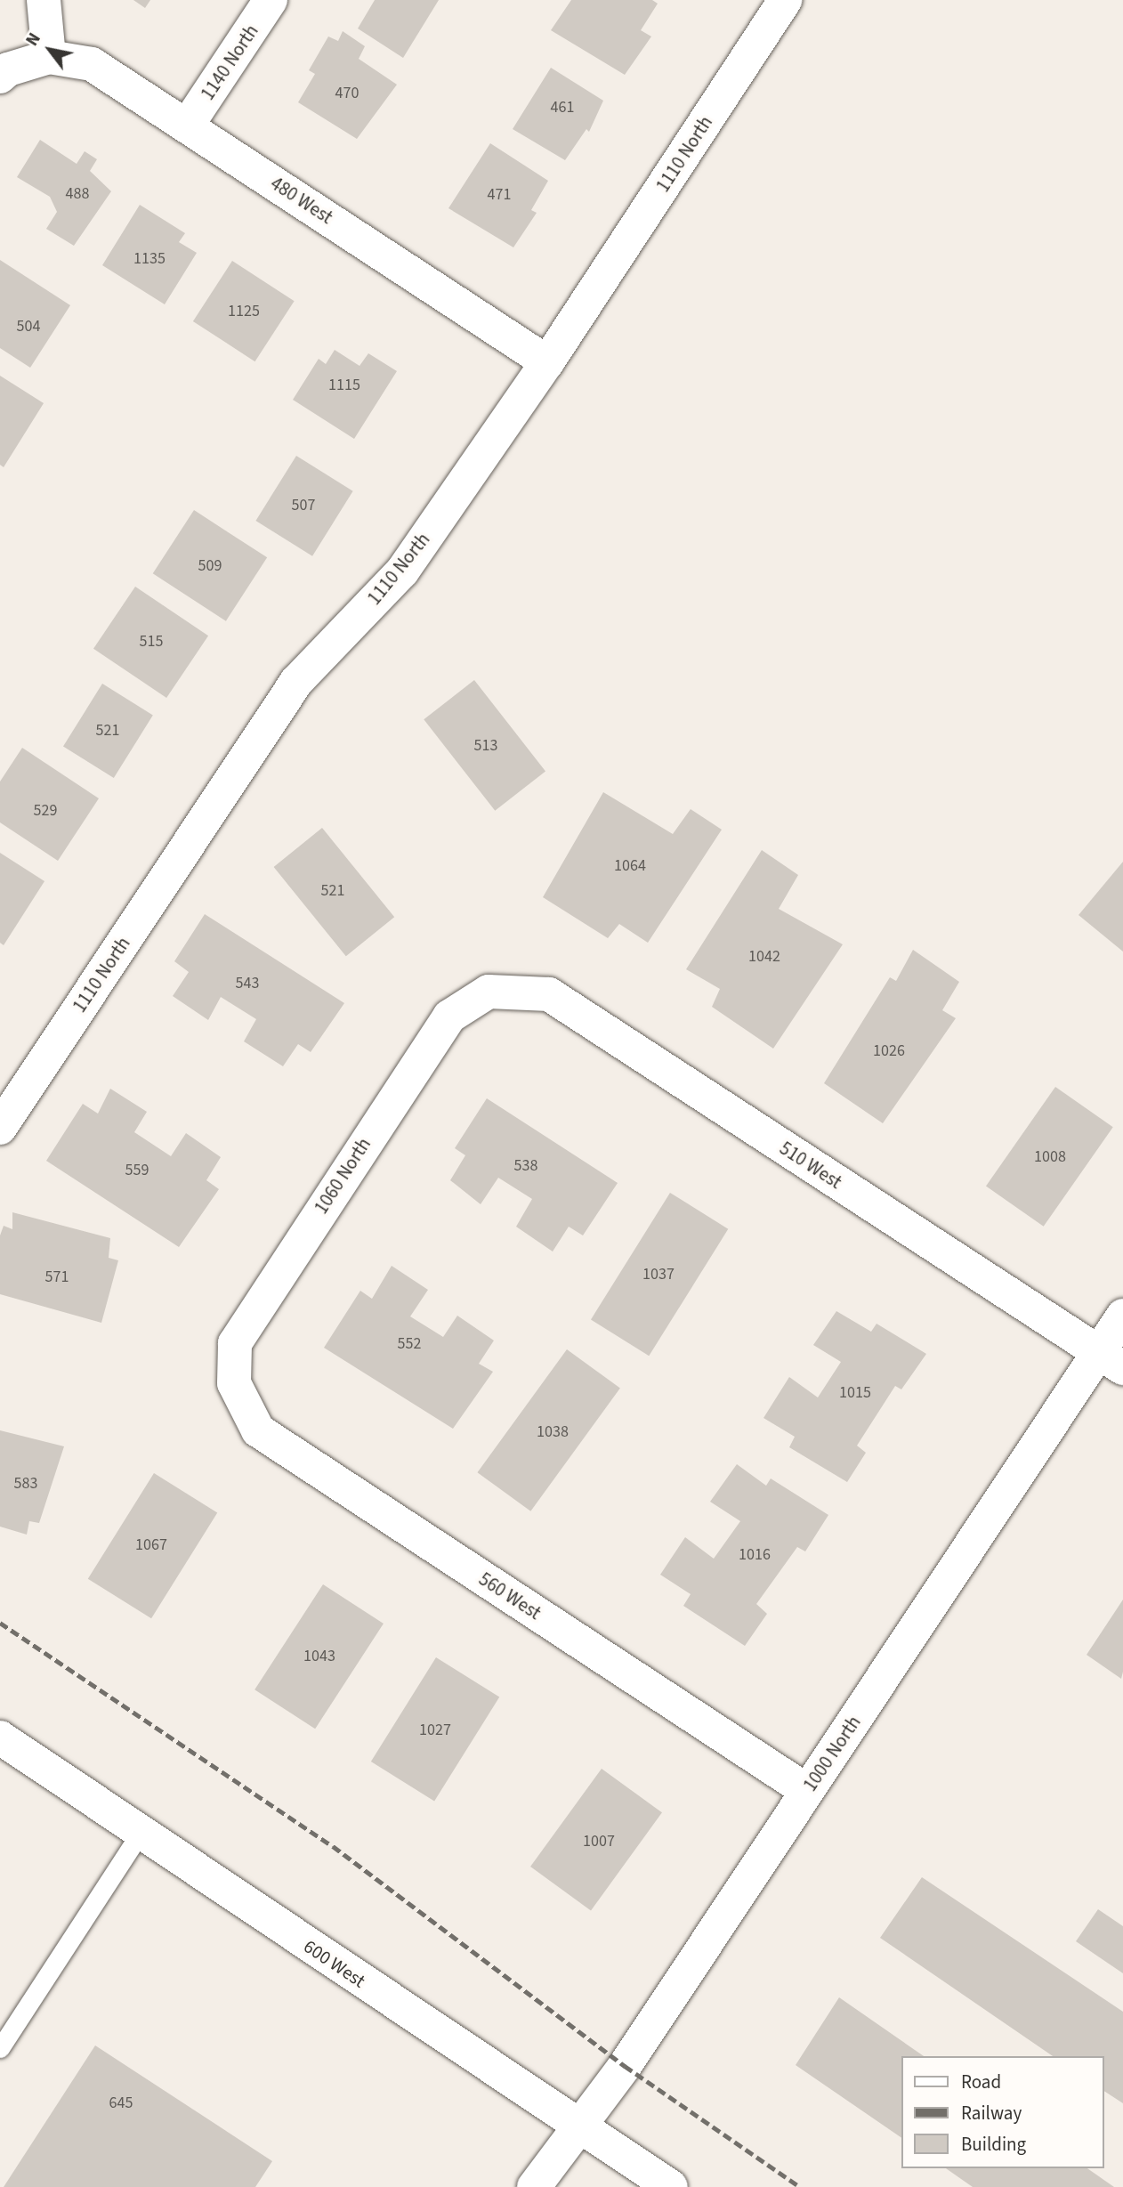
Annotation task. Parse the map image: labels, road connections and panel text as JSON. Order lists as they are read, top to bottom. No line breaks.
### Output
{"streets":{"street":["1140 North","1110 North","480 West","510 West","1060 North","560 West","1000 North","600 West"]},"crossings":[["1140 North","480 West"],["1110 North","480 West"],["510 West","1060 North"],["510 West","1000 North"],["1060 North","560 West"],["560 West","1000 North"],["1000 North","600 West"]],"house_numbers":["470","461","488","471","1135","1125","504","1115","507","509","515","521","513","529","1064","521","1042","543","1026","1008","538","559","1037","571","552","1015","1038","583","1067","1016","1043","1027","1007","645"],"legend":["Road","Railway","Building"],"north":"top left"}
